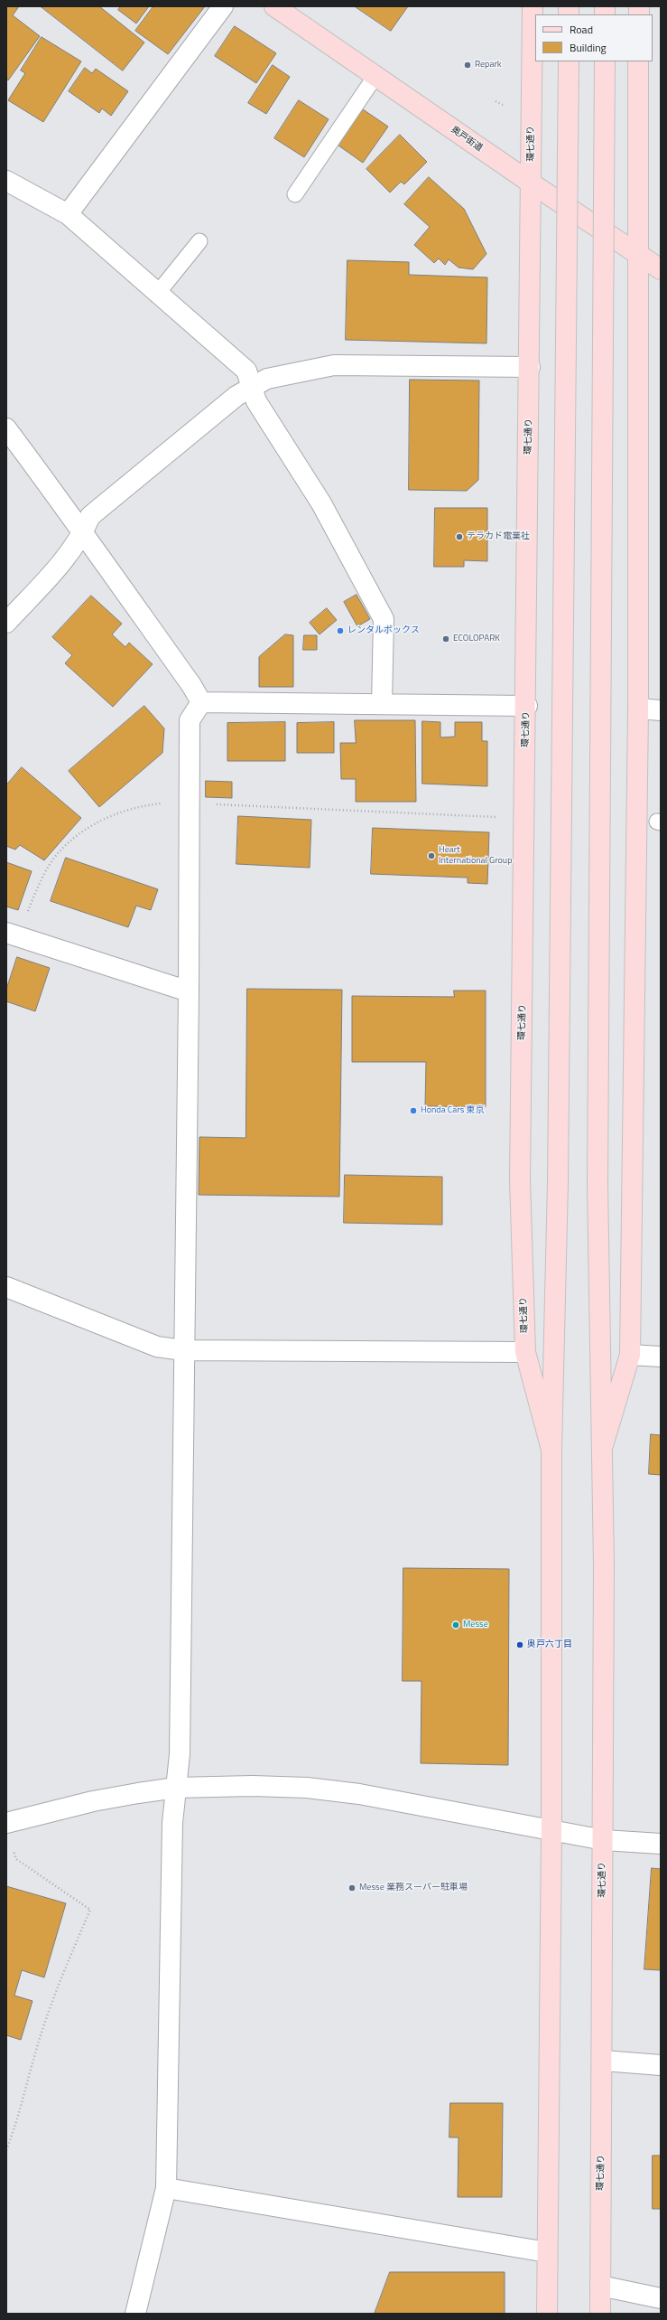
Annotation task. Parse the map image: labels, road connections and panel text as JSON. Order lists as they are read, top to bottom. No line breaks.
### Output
{"streets":{"main road":["奥戸街道","環七通り"]},"crossings":[["奥戸街道","環七通り"]],"places":["Repark","テラカド電業社","レンタルボックス","ECOLOPARK","Heart International Group","Honda Cars 東京","Messe","奥戸六丁目","Messe 業務スーパー駐車場"],"legend":["Road","Building"]}
